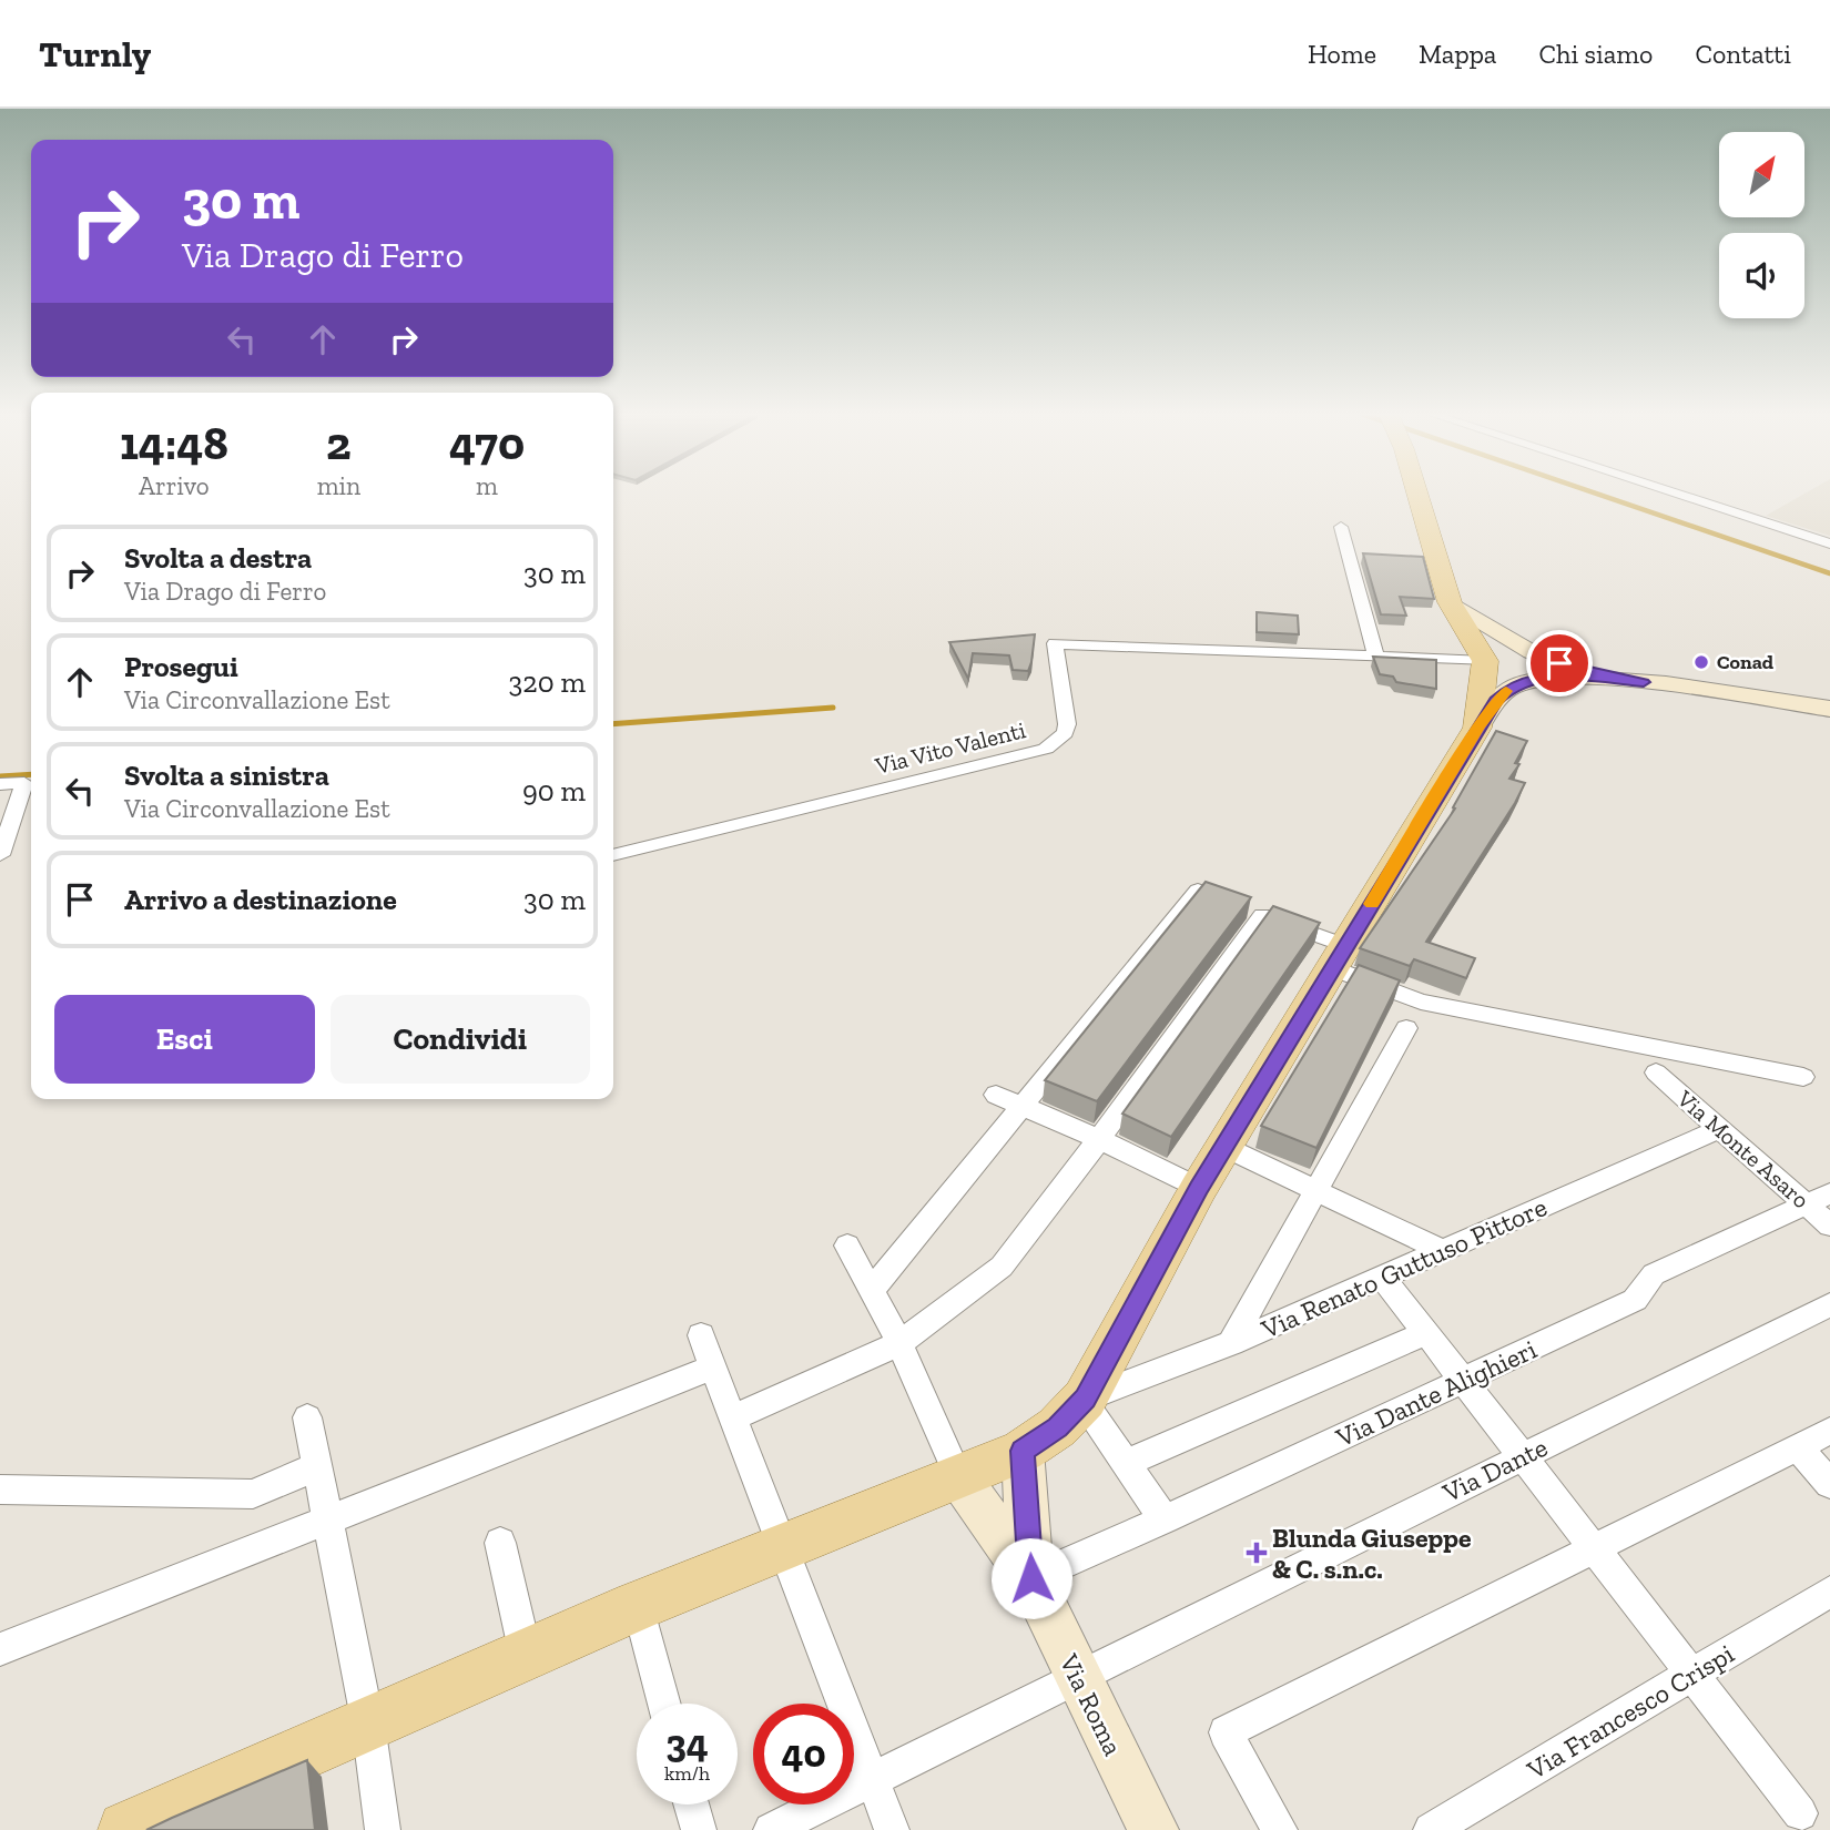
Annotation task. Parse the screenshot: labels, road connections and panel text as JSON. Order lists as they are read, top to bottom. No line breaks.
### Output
{"streets":{"main road":["Via Roma"],"street":["Via Vito Valenti","Via Monte Asaro","Via Renato Guttuso Pittore","Via Dante Alighieri","Via Dante","Via Francesco Crispi"]},"crossings":[["Via Monte Asaro","Via Renato Guttuso Pittore"],["Via Monte Asaro","Via Dante Alighieri"],["Via Dante Alighieri","Via Roma"],["Via Dante","Via Roma"]],"places":{"other":["Conad"],"health":["Blunda Giuseppe & C. s.n.c."]},"north":"top right","page":{"header":"Turnly","nav":["Home","Mappa","Chi siamo","Contatti"],"turn":["30 m","Via Drago di Ferro"],"eta":["14:48","Arrivo","2","min","470","m"],"list":[{"name":"Svolta a destra","note":"Via Drago di Ferro","value":"30 m"},{"name":"Prosegui","note":"Via Circonvallazione Est","value":"320 m"},{"name":"Svolta a sinistra","note":"Via Circonvallazione Est","value":"90 m"},{"name":"Arrivo a destinazione","value":"30 m"}],"buttons":["Esci","Condividi"],"speed":"34 km/h","limit":"40"}}
